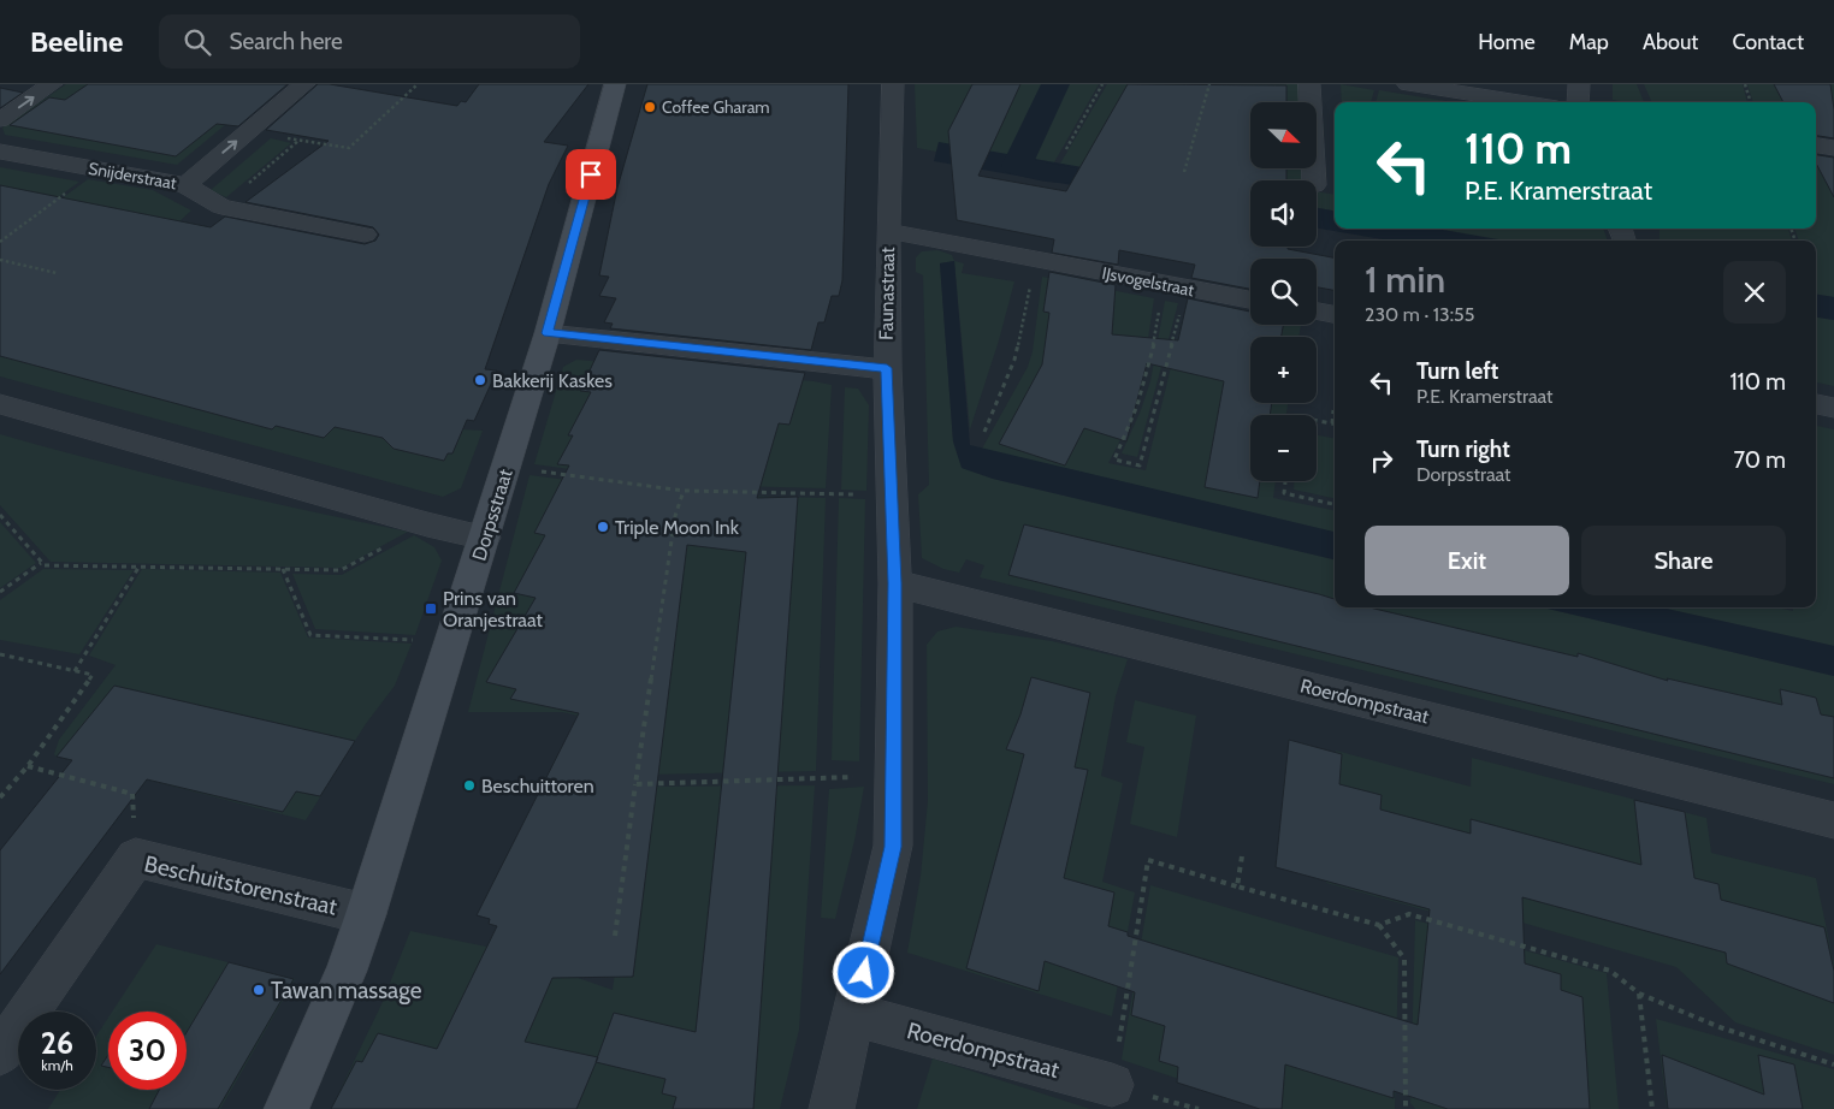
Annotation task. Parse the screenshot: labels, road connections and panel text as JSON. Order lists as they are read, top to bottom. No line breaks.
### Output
{"streets":{"street":["Snijderstraat","IJsvogelstraat","Faunastraat","Dorpsstraat","Roerdompstraat","Beschuitstorenstraat"]},"crossings":[["IJsvogelstraat","Faunastraat"],["Faunastraat","Roerdompstraat"],["Dorpsstraat","Beschuitstorenstraat"]],"places":{"other":["Coffee Gharam","Bakkerij Kaskes","Triple Moon Ink","Beschuittoren","Tawan massage"],"transit":["Prins van Oranjestraat"]},"north":"bottom right","page":{"header":"Beeline","search":"Search here","nav":["Home","Map","About","Contact"],"map_buttons":["+","−"],"turn":["110 m","P.E. Kramerstraat"],"heading":["1 min","230 m · 13:55"],"list":[{"name":"Turn left","note":"P.E. Kramerstraat","value":"110 m"},{"name":"Turn right","note":"Dorpsstraat","value":"70 m"}],"buttons":["Exit","Share"],"speed":"26 km/h","limit":"30"}}
